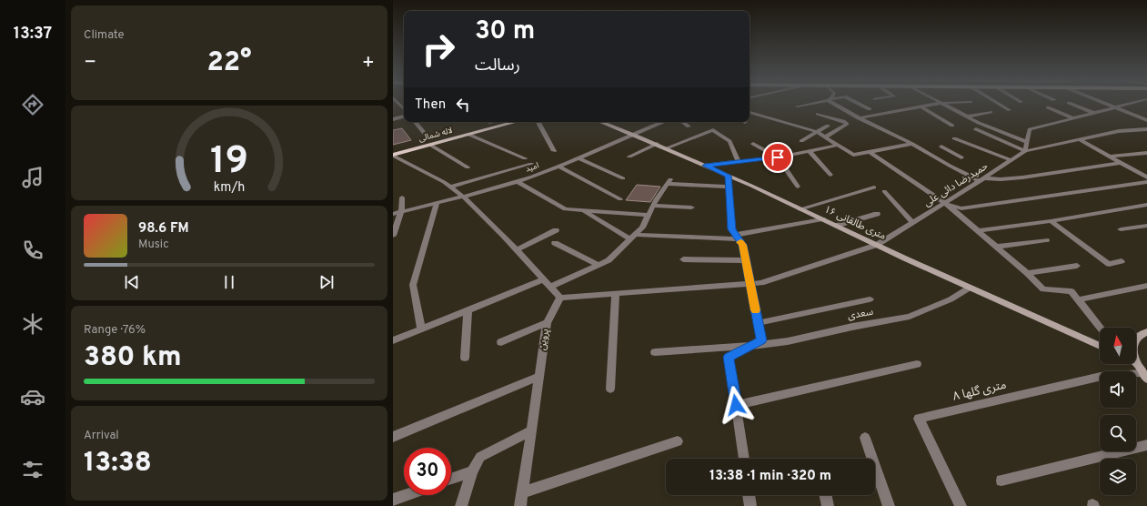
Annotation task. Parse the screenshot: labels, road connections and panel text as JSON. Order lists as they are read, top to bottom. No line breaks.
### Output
{"streets":{"main road":["لاله شمالی"],"street":["امید","حمیدرضا دائی علی","۱۶ متری طالقانی","سعدی","پروین","۸ متری گلها"]},"crossings":[["امید","۱۶ متری طالقانی"],["حمیدرضا دائی علی","۱۶ متری طالقانی"],["حمیدرضا دائی علی","پروین"],["۱۶ متری طالقانی","سعدی"]],"north":"top","page":{"tabs":"13:37","tile":["Climate",["Range · 76%","380 km"],["Arrival","13:38"]],"turn":["30 m","رسالت"],"heat":["−","22°","+"],"then":"Then","song":["98.6 FM","Music"],"limit":"30","trip":"13:38 · 1 min · 320 m","gauge":["19","km/h"]}}
